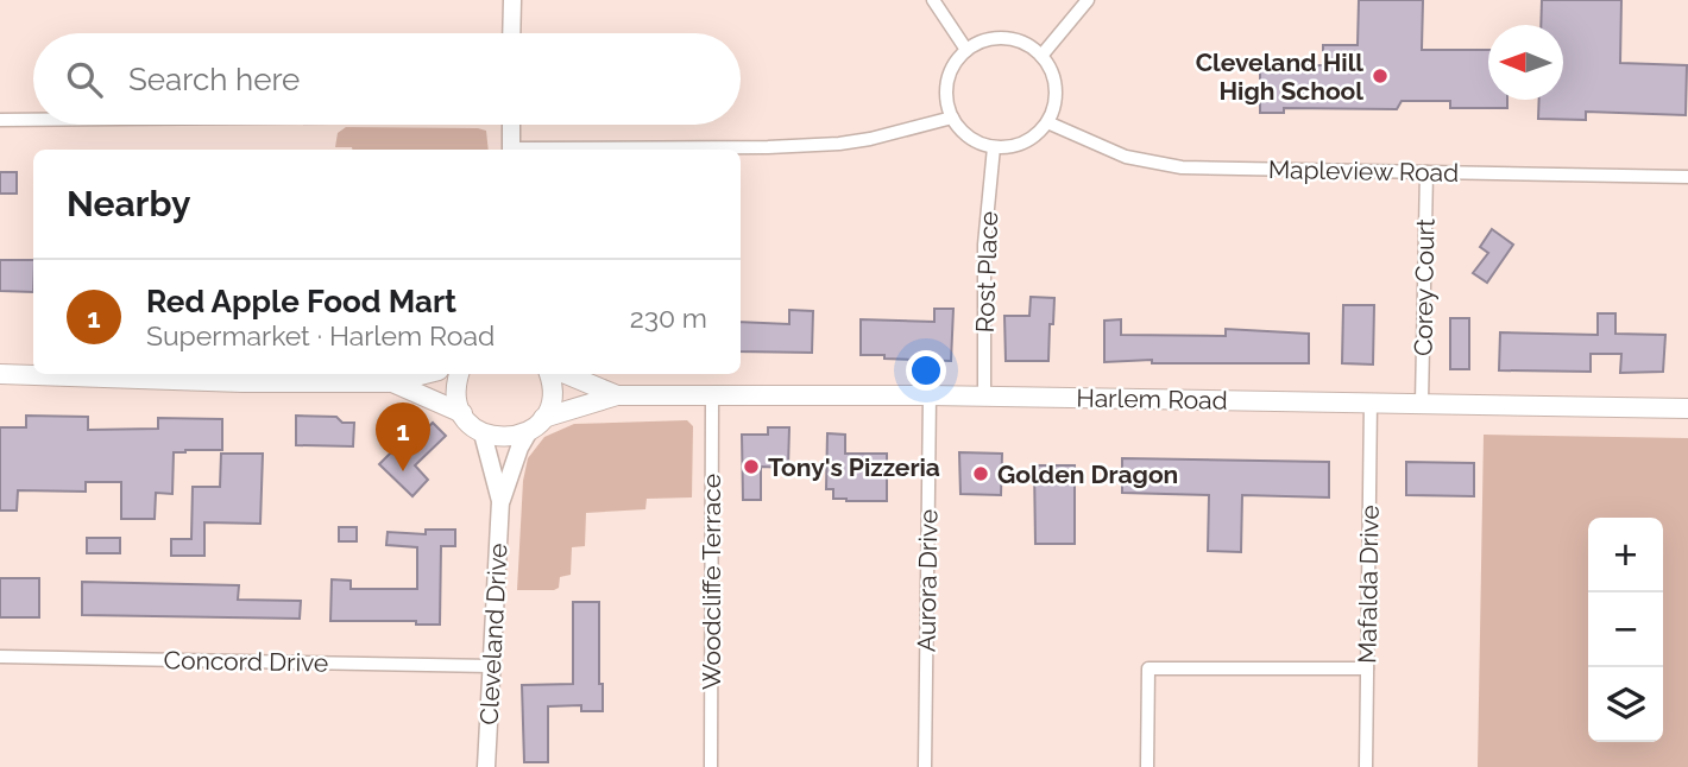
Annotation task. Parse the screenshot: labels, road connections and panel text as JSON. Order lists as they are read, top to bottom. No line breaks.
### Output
{"streets":{"main road":["Harlem Road"],"street":["Mapleview Road","Rost Place","Corey Court","Aurora Drive","Woodcliffe Terrace","Mafalda Drive","Cleveland Drive","Concord Drive"]},"crossings":[["Mapleview Road","Rost Place"],["Mapleview Road","Corey Court"],["Rost Place","Harlem Road"],["Corey Court","Harlem Road"],["Harlem Road","Aurora Drive"],["Harlem Road","Woodcliffe Terrace"],["Harlem Road","Mafalda Drive"],["Harlem Road","Cleveland Drive"],["Cleveland Drive","Concord Drive"]],"places":["Cleveland Hill High School","Tony's Pizzeria","Golden Dragon"],"north":"left","page":{"search":"Search here","heading":"Nearby","list":[{"mark":"1","name":"Red Apple Food Mart","note":"Supermarket · Harlem Road","value":"230 m"}],"pins":"1","map_buttons":["+","−"]}}
